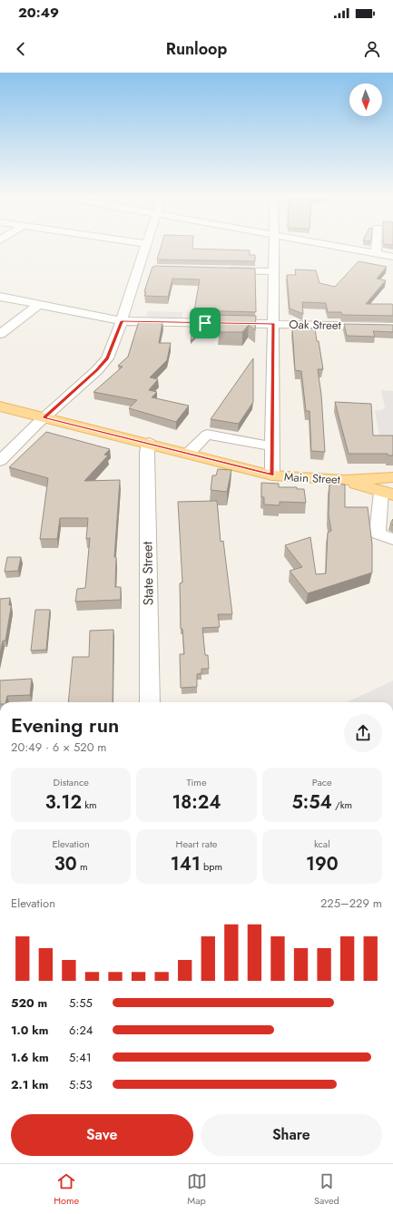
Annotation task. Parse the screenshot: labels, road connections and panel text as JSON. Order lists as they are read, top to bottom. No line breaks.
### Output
{"streets":{"main road":["Main Street"],"street":["Oak Street","State Street"]},"crossings":[["Main Street","State Street"]],"north":"bottom","page":{"status":"20:49","header":"Runloop","heading":["Evening run","20:49 · 6 × 520 m"],"stats":[["Distance","3.12 km"],["Time","18:24"],["Pace","5:54 /km"],["Elevation","30 m"],["Heart rate","141 bpm"],["kcal","190"]],"chart":["Elevation","225–229 m"],"list":[{"name":"520 m","note":"5:55"},{"name":"1.0 km","note":"6:24"},{"name":"1.6 km","note":"5:41"},{"name":"2.1 km","note":"5:53"}],"buttons":["Save","Share"],"tabs":["Home","Map","Saved"]}}
